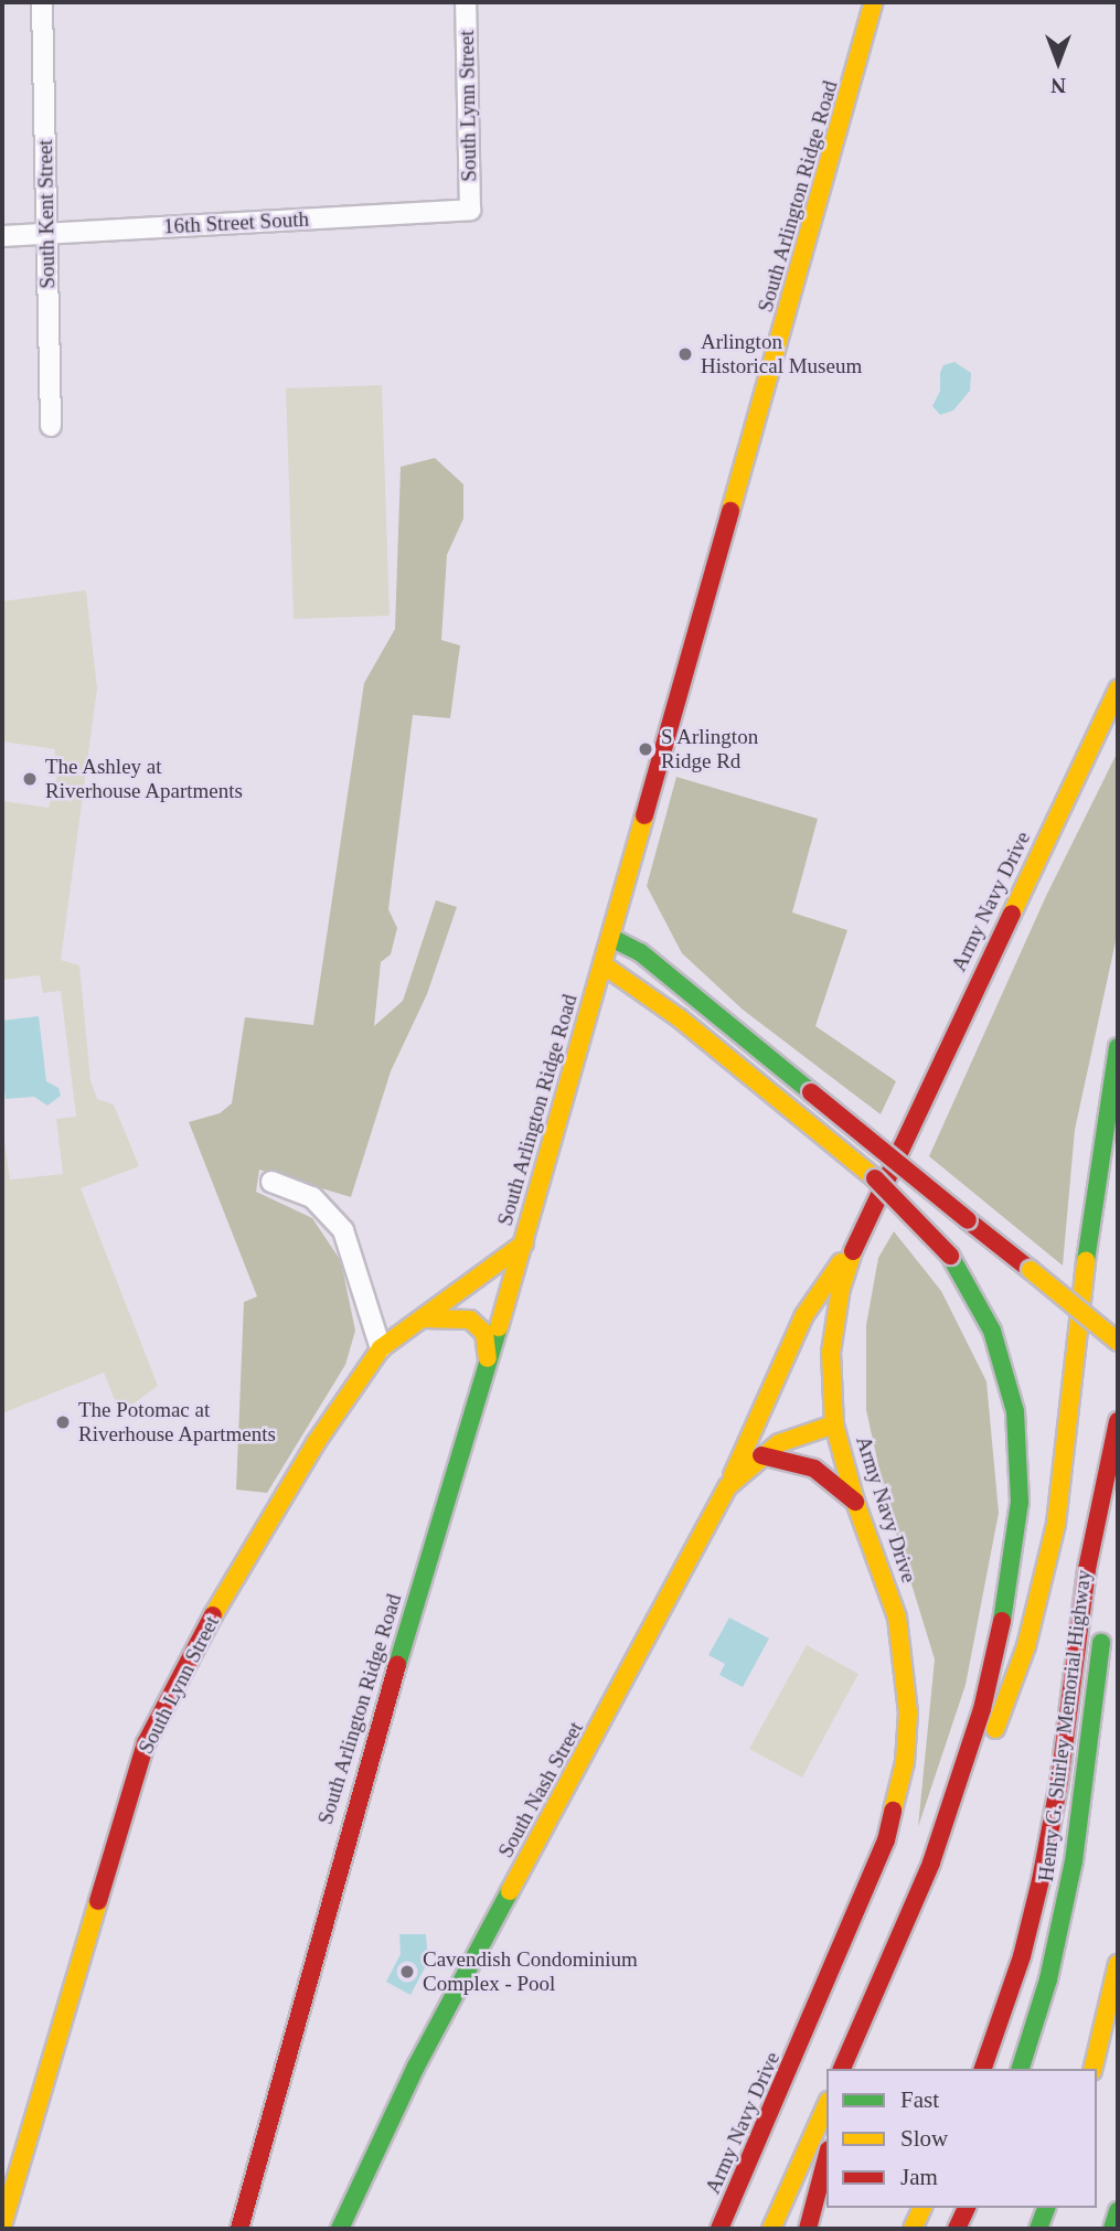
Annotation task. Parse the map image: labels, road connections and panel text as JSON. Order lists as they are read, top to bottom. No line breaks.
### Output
{"streets":{"main road":["South Lynn Street","South Arlington Ridge Road","Army Navy Drive","Henry G. Shirley Memorial Highway","South Nash Street"],"street":["South Kent Street","16th Street South"]},"crossings":[["South Lynn Street","South Arlington Ridge Road"],["South Lynn Street","16th Street South"],["South Kent Street","16th Street South"],["Army Navy Drive","South Nash Street"]],"places":["Arlington Historical Museum","S Arlington Ridge Rd","The Ashley at Riverhouse Apartments","The Potomac at Riverhouse Apartments","Cavendish Condominium Complex - Pool"],"legend":["Fast","Slow","Jam"],"north":"bottom"}
